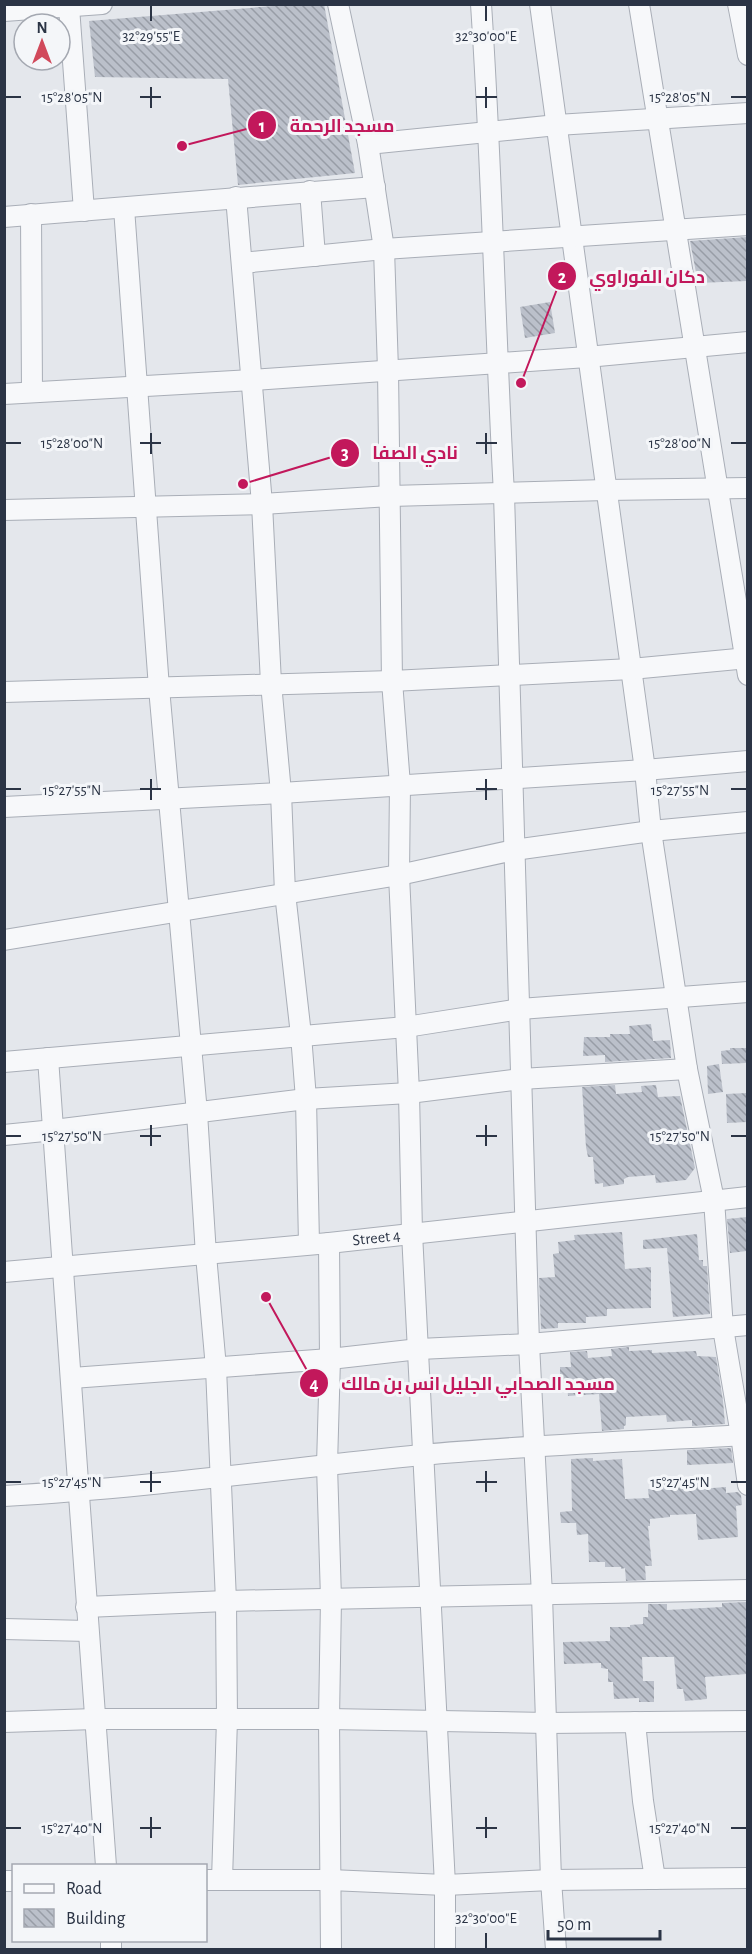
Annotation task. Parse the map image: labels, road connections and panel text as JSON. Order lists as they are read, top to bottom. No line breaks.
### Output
{"streets":{"street":["Street 4"]},"places":["مسجد الرحمة","دكان الفوراوي","نادي الصفا","مسجد الصحابي الجليل انس بن مالك"],"legend":["Road","Building"],"scale_bar":"50 m","north":"top","coordinates":["32°29'55\"E","32°30'00\"E","15°28'05\"N","15°28'00\"N","15°27'55\"N","15°27'50\"N","15°27'45\"N","15°27'40\"N"]}
